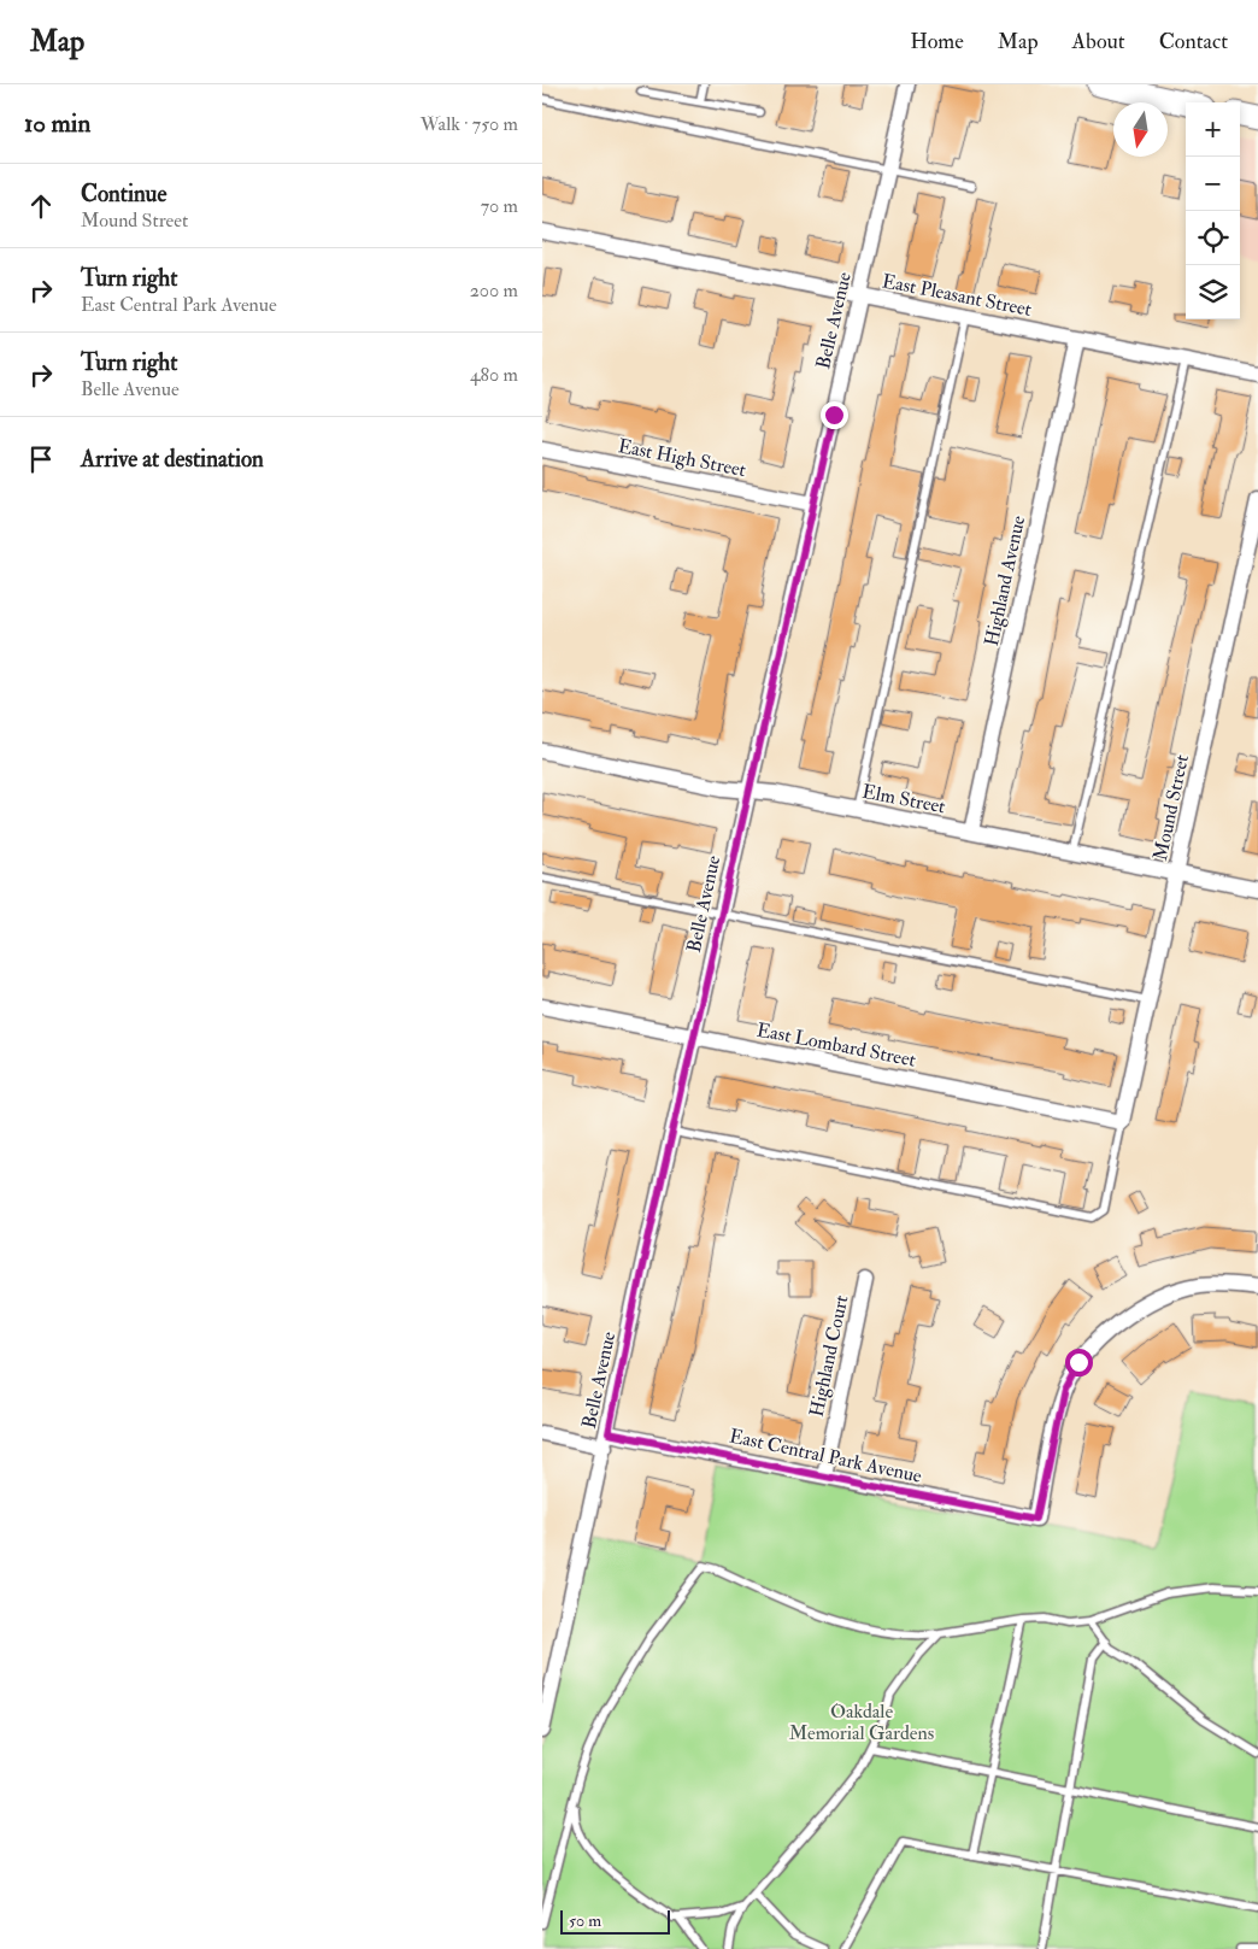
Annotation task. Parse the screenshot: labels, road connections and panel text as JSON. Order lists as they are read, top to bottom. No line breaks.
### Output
{"streets":{"street":["East Pleasant Street","Belle Avenue","East High Street","Highland Avenue","Elm Street","Mound Street","East Lombard Street","Highland Court","East Central Park Avenue"]},"crossings":[["East Pleasant Street","Belle Avenue"],["East Pleasant Street","Highland Avenue"],["Belle Avenue","East High Street"],["Belle Avenue","Elm Street"],["Belle Avenue","East Lombard Street"],["Belle Avenue","East Central Park Avenue"],["Highland Avenue","Elm Street"],["Elm Street","Mound Street"],["Mound Street","East Lombard Street"],["Highland Court","East Central Park Avenue"]],"parks":["Oakdale Memorial Gardens"],"scale_bar":"50 m","north":"bottom","page":{"header":"Map","nav":["Home","Map","About","Contact"],"heading":["10 min","Walk · 750 m"],"map_buttons":["+","−"],"list":[["Continue","Mound Street","70 m"],["Turn right","East Central Park Avenue","200 m"],["Turn right","Belle Avenue","480 m"],"Arrive at destination"],"scale":"50 m"}}
